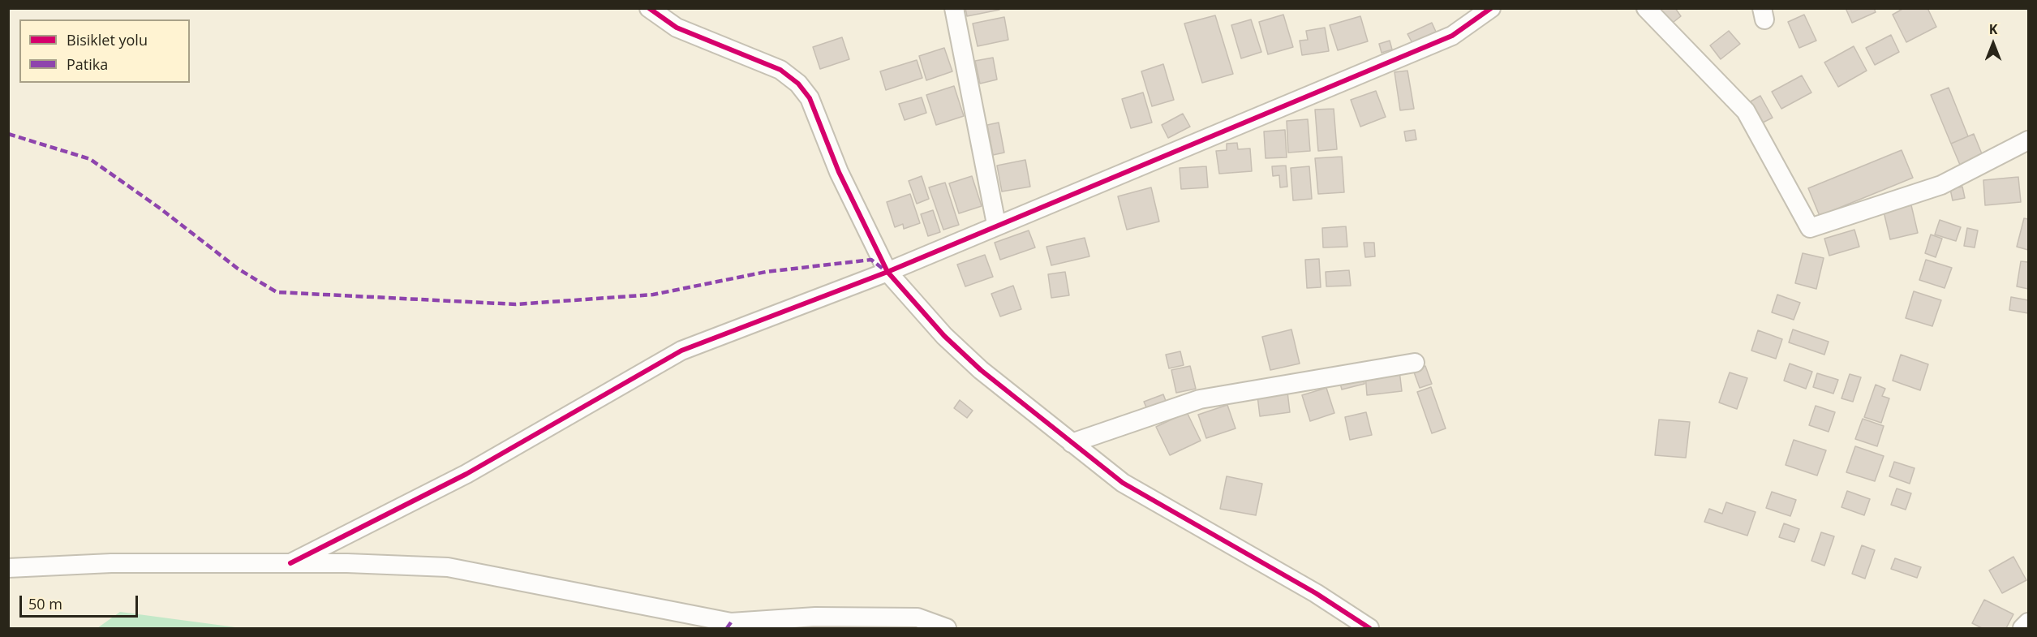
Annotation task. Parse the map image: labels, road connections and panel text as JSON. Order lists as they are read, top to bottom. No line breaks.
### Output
{"legend":["Bisiklet yolu","Patika"],"scale_bar":"50 m","north":"top"}
